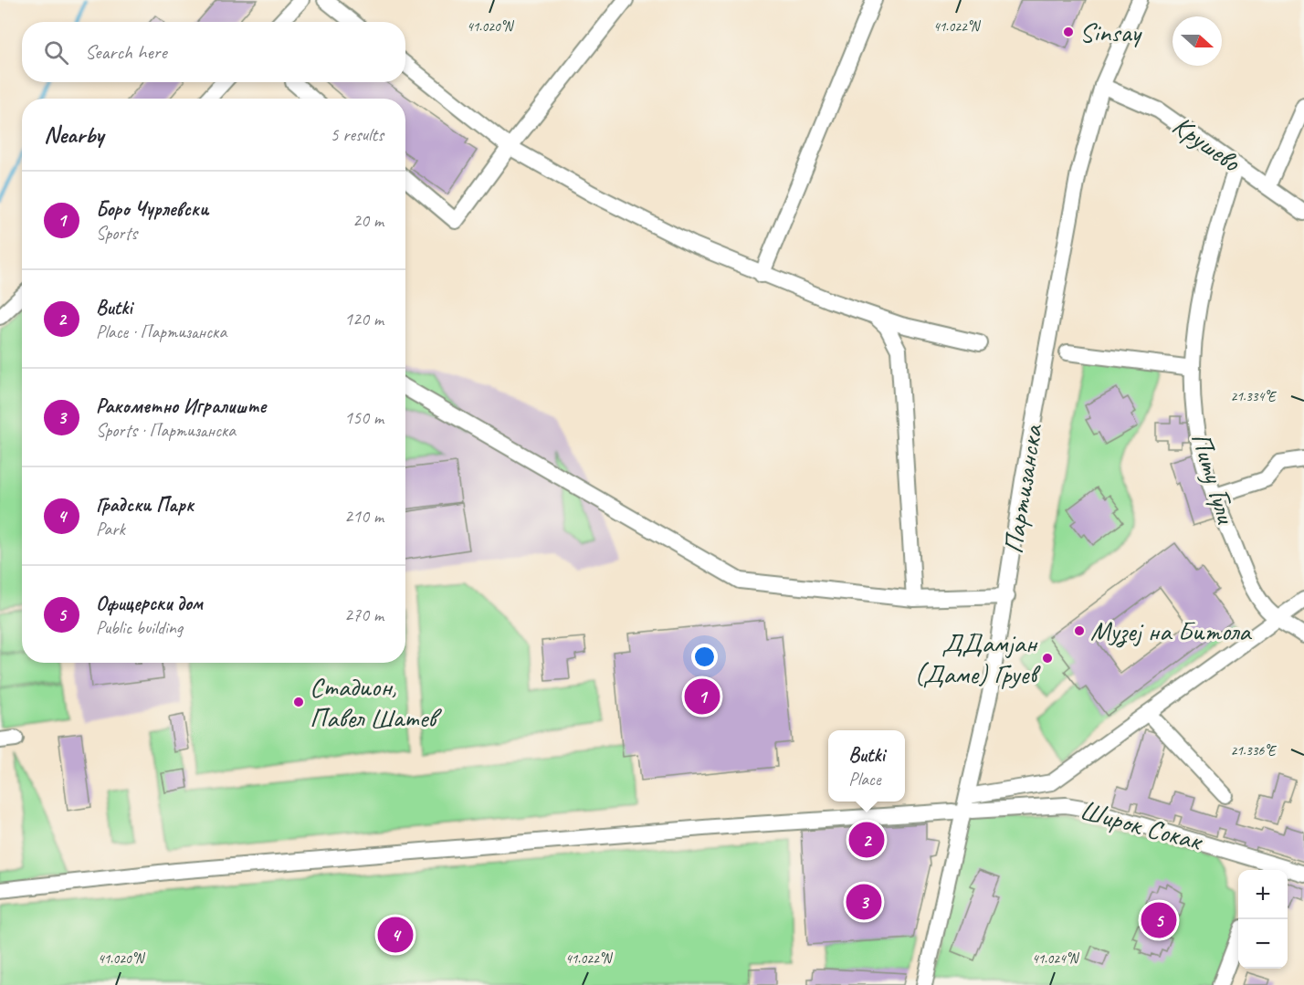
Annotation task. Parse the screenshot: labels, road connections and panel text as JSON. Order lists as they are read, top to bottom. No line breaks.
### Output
{"streets":{"street":["Крушево","Питу Гули","Партизанска","Широк Сокак"]},"crossings":[["Крушево","Питу Гули"],["Крушево","Партизанска"]],"places":["Sinsay","Музеј на Битола","ДДамјан (Даме) Груев","Стадион, Павел Шатев"],"north":"right","page":{"search":"Search here","heading":["Nearby","5 results"],"list":[{"mark":"1","name":"Боро Чурлевски","note":"Sports","value":"20 m"},{"mark":"2","name":"Butki","note":"Place · Партизанска","value":"120 m"},{"mark":"3","name":"Ракометно Игралиште","note":"Sports · Партизанска","value":"150 m"},{"mark":"4","name":"Градски Парк","note":"Park","value":"210 m"},{"mark":"5","name":"Офицерски дом","note":"Public building","value":"270 m"}],"pins":["1","2","3","5","4"],"popup":["Butki","Place"],"map_buttons":["+","−"]},"coordinates":["41.020°N","41.022°N","21.334°E","21.336°E","41.024°N"]}
